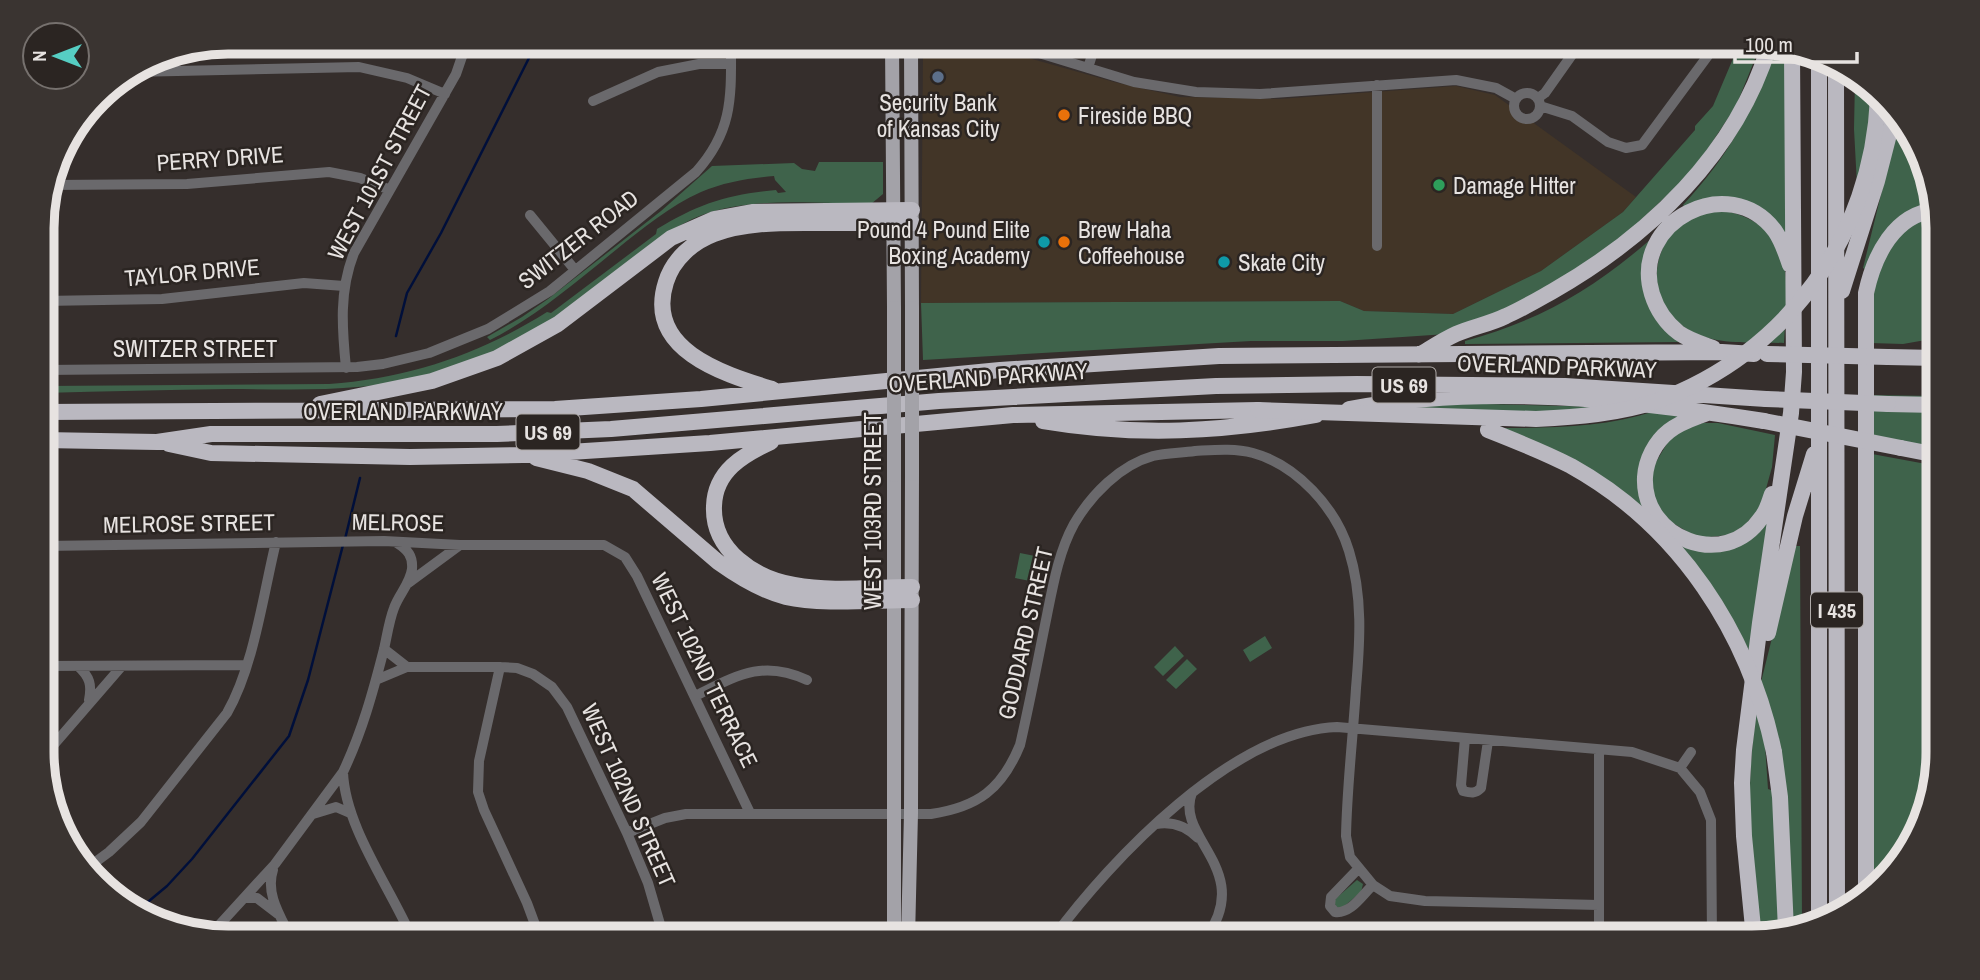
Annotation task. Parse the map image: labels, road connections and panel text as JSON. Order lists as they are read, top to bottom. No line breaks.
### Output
{"streets":{"highway":["OVERLAND PARKWAY","US 69","I 435"],"main road":["WEST 103RD STREET"],"street":["PERRY DRIVE","WEST 101ST STREET","SWITZER ROAD","TAYLOR DRIVE","SWITZER STREET","MELROSE","MELROSE STREET","GODDARD STREET","WEST 102ND TERRACE","WEST 102ND STREET"]},"crossings":[["PERRY DRIVE","WEST 101ST STREET"],["WEST 101ST STREET","SWITZER ROAD"],["WEST 101ST STREET","TAYLOR DRIVE"],["WEST 101ST STREET","SWITZER STREET"],["SWITZER ROAD","SWITZER STREET"],["WEST 103RD STREET","GODDARD STREET"],["MELROSE","MELROSE STREET"],["MELROSE","WEST 102ND TERRACE"],["GODDARD STREET","WEST 102ND TERRACE"],["GODDARD STREET","WEST 102ND STREET"]],"places":["Security Bank of Kansas City","Fireside BBQ","Damage Hitter","Pound 4 Pound Elite Boxing Academy","Brew Haha Coffeehouse","Skate City"],"scale_bar":"100 m","north":"left"}
